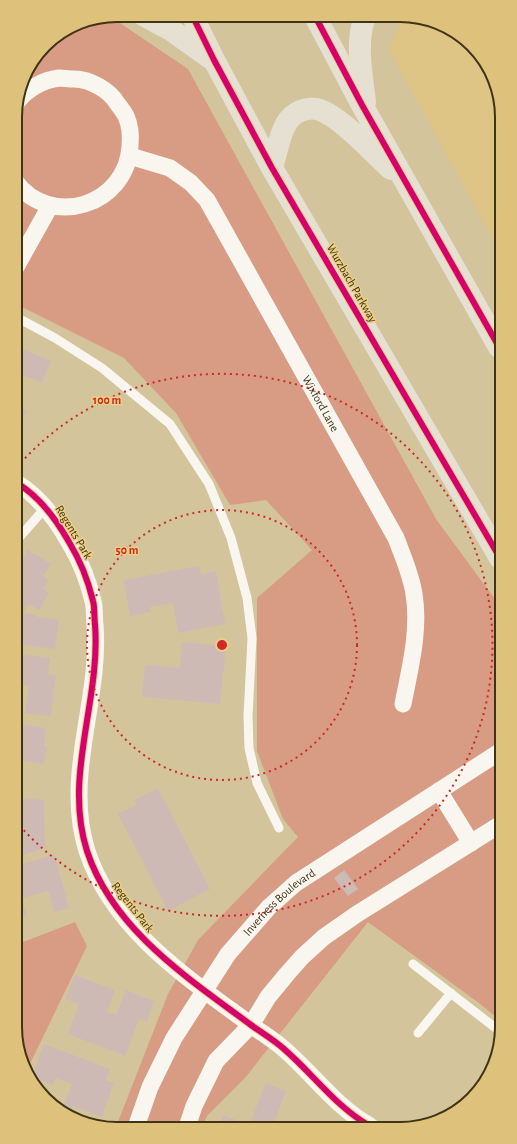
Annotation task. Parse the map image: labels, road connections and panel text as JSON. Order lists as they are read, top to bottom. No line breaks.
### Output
{"streets":{"main road":["Wurzbach Parkway"],"street":["Wixford Lane","Regents Park","Inverness Boulevard"]},"crossings":[["Regents Park","Inverness Boulevard"]],"rings":["100 m","50 m"]}
